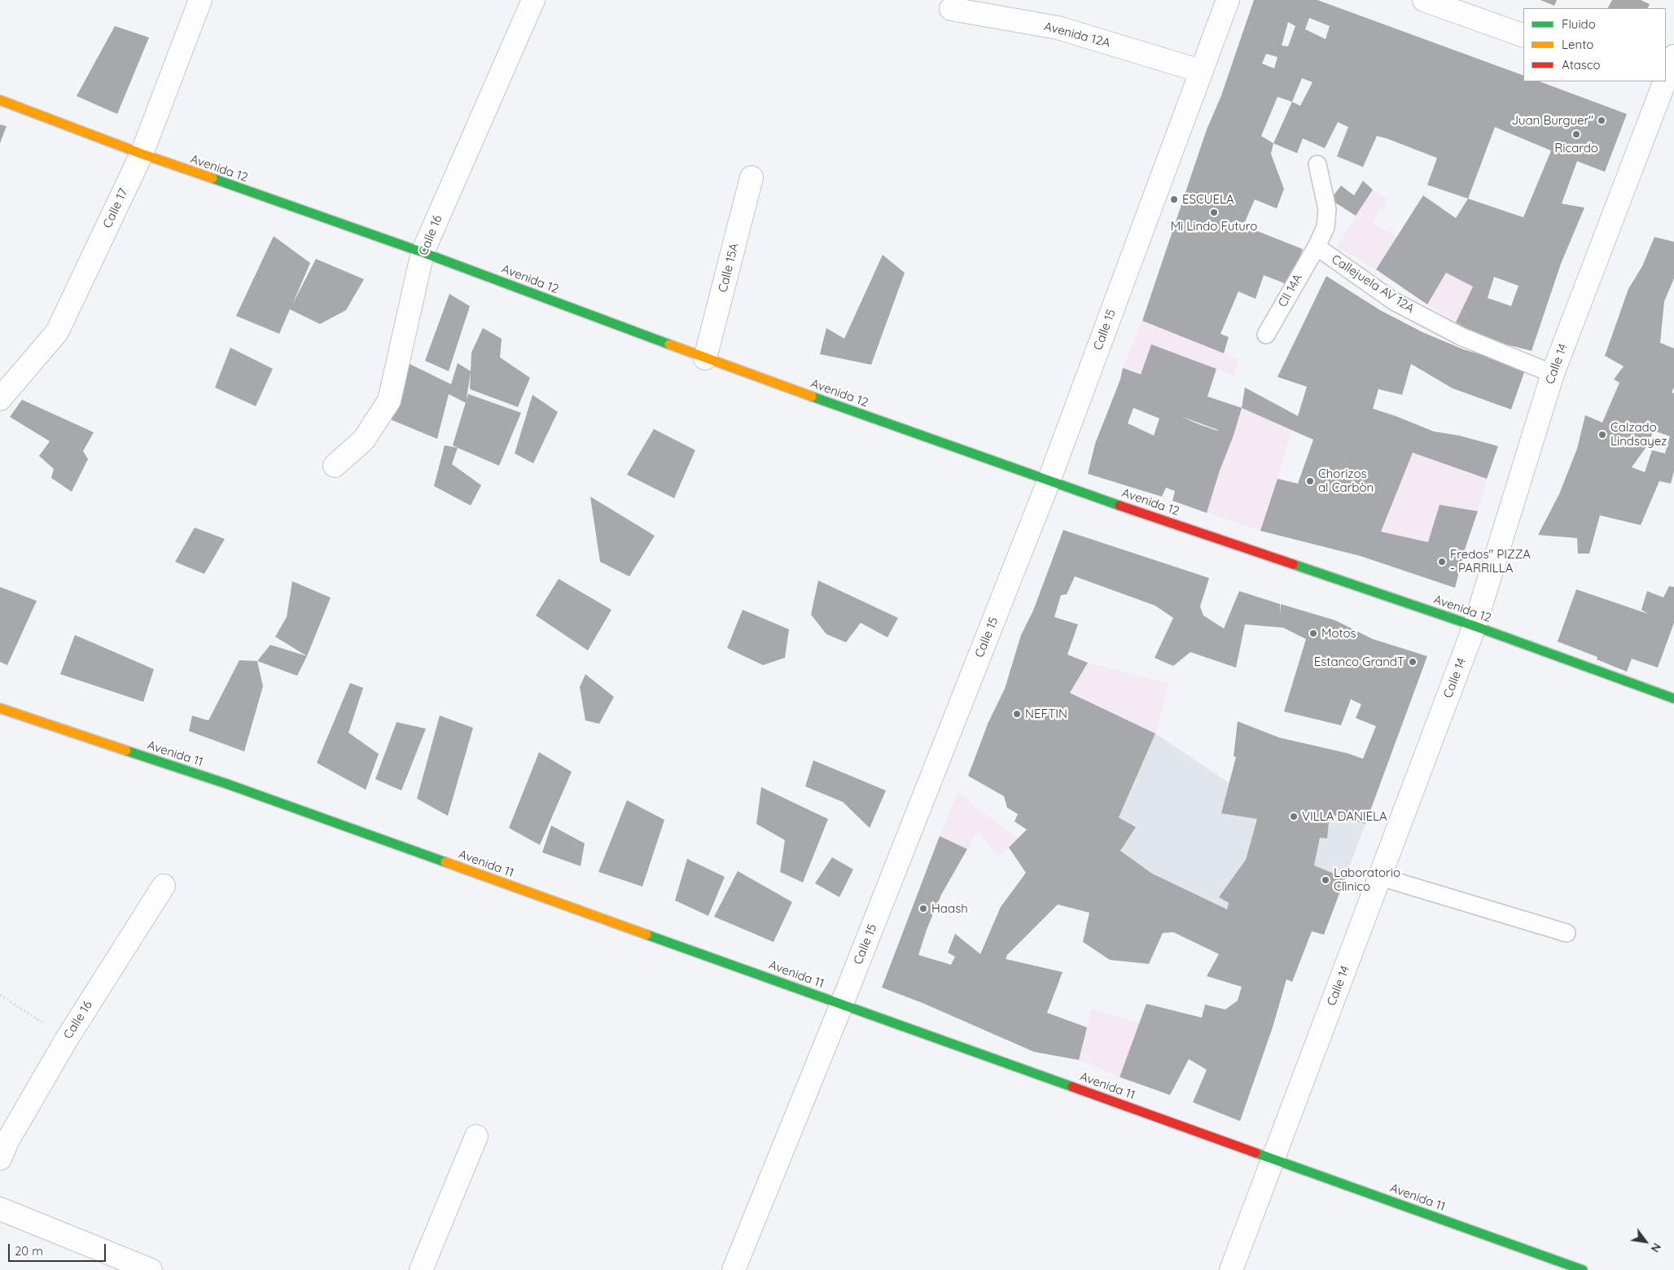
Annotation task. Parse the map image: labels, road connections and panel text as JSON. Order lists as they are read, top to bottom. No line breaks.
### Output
{"streets":{"street":["Avenida 12A","Avenida 12","Calle 17","Calle 16","Calle 15A","Calle 15","Calle 14","Avenida 11"],"lane":["Callejuela AV 12A","Cll 14A"]},"crossings":[["Avenida 12A","Calle 15"],["Avenida 12","Calle 17"],["Avenida 12","Calle 16"],["Avenida 12","Calle 15A"],["Avenida 12","Calle 15"],["Avenida 12","Calle 14"],["Callejuela AV 12A","Cll 14A"],["Callejuela AV 12A","Calle 14"],["Calle 15","Avenida 11"],["Calle 14","Avenida 11"]],"places":["Juan Burguer\"","Ricardo","ESCUELA","Mi Lindo Futuro","Calzado Lindsayez","Chorizos al Carbòn","Fredos\" PIZZA - PARRILLA","Motos","Estanco GrandT","NEFTIN","VILLA DANIELA","Laboratorio Clìnico","Haash"],"legend":["Fluido","Lento","Atasco"],"scale_bar":"20 m","north":"bottom right"}
